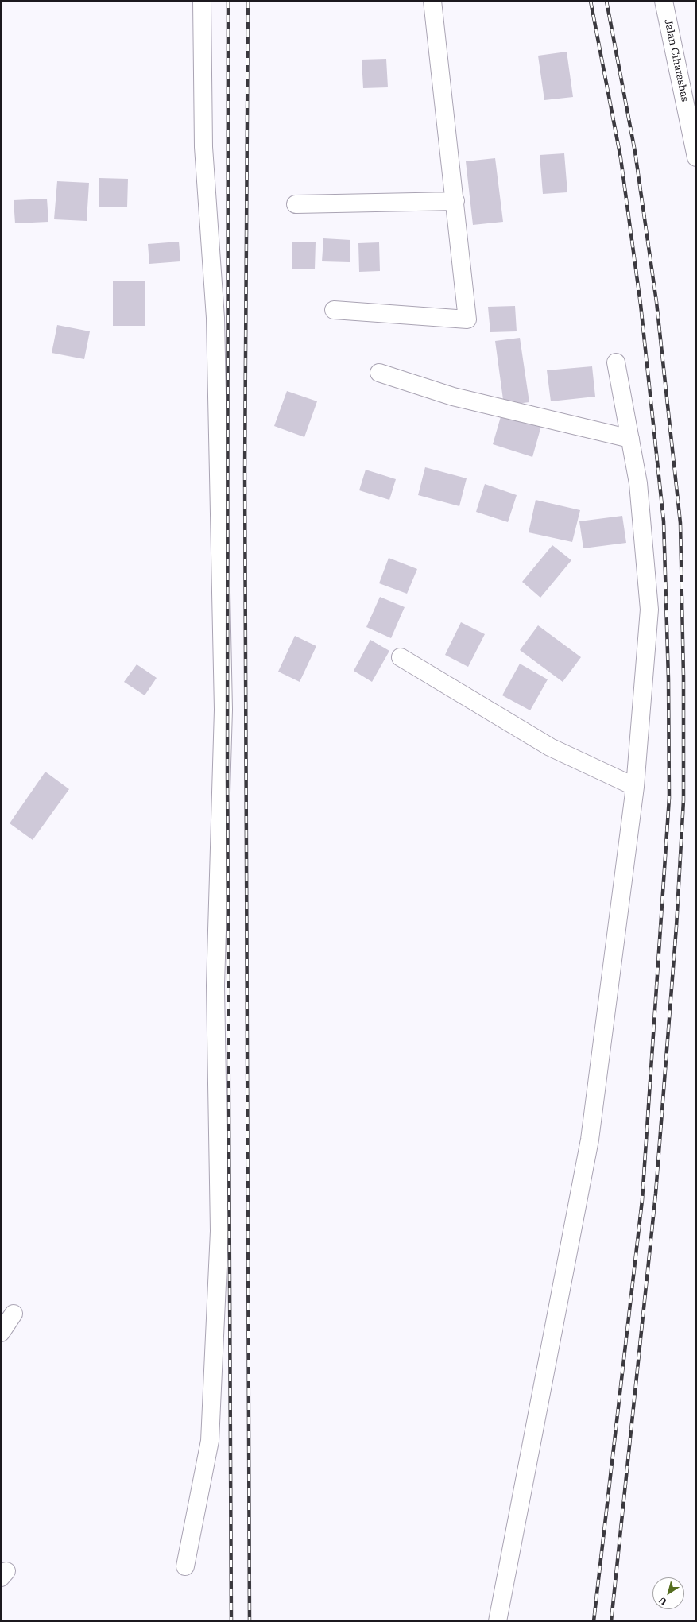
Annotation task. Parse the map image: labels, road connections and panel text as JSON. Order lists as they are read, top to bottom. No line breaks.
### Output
{"streets":{"street":["Jalan Ciharashas"]},"north":"bottom left"}
